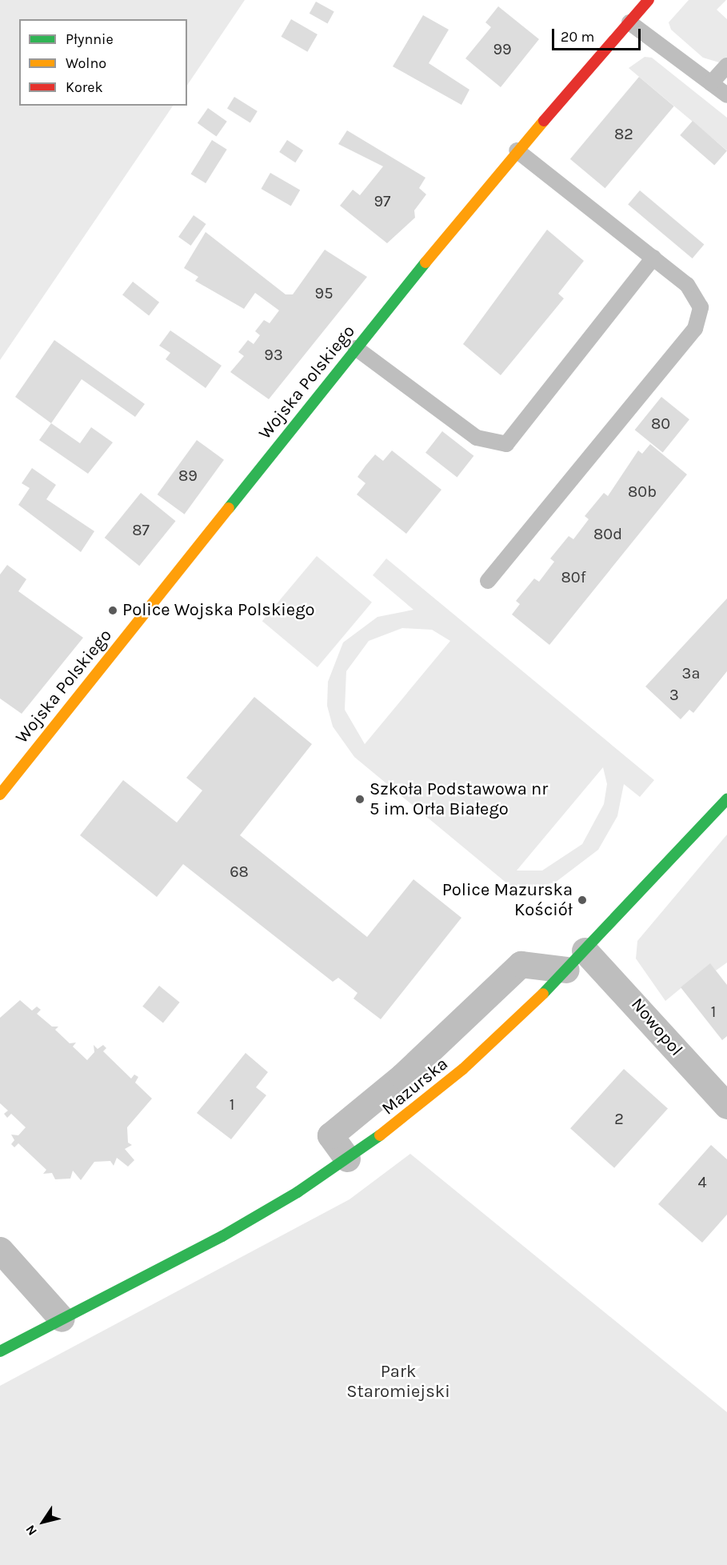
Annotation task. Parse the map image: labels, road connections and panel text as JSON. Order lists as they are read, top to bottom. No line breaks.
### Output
{"streets":{"street":["Wojska Polskiego","Nowopol","Mazurska"]},"crossings":[["Nowopol","Mazurska"]],"parks":["Park Staromiejski"],"places":["Police Wojska Polskiego","Szkoła Podstawowa nr 5 im. Orła Białego","Police Mazurska Kościół"],"house_numbers":["99","82","97","95","93","80","89","80b","87","80d","80f","3a","3","68","1","1","2","4"],"legend":["Płynnie","Wolno","Korek"],"scale_bar":"20 m","north":"bottom left"}
